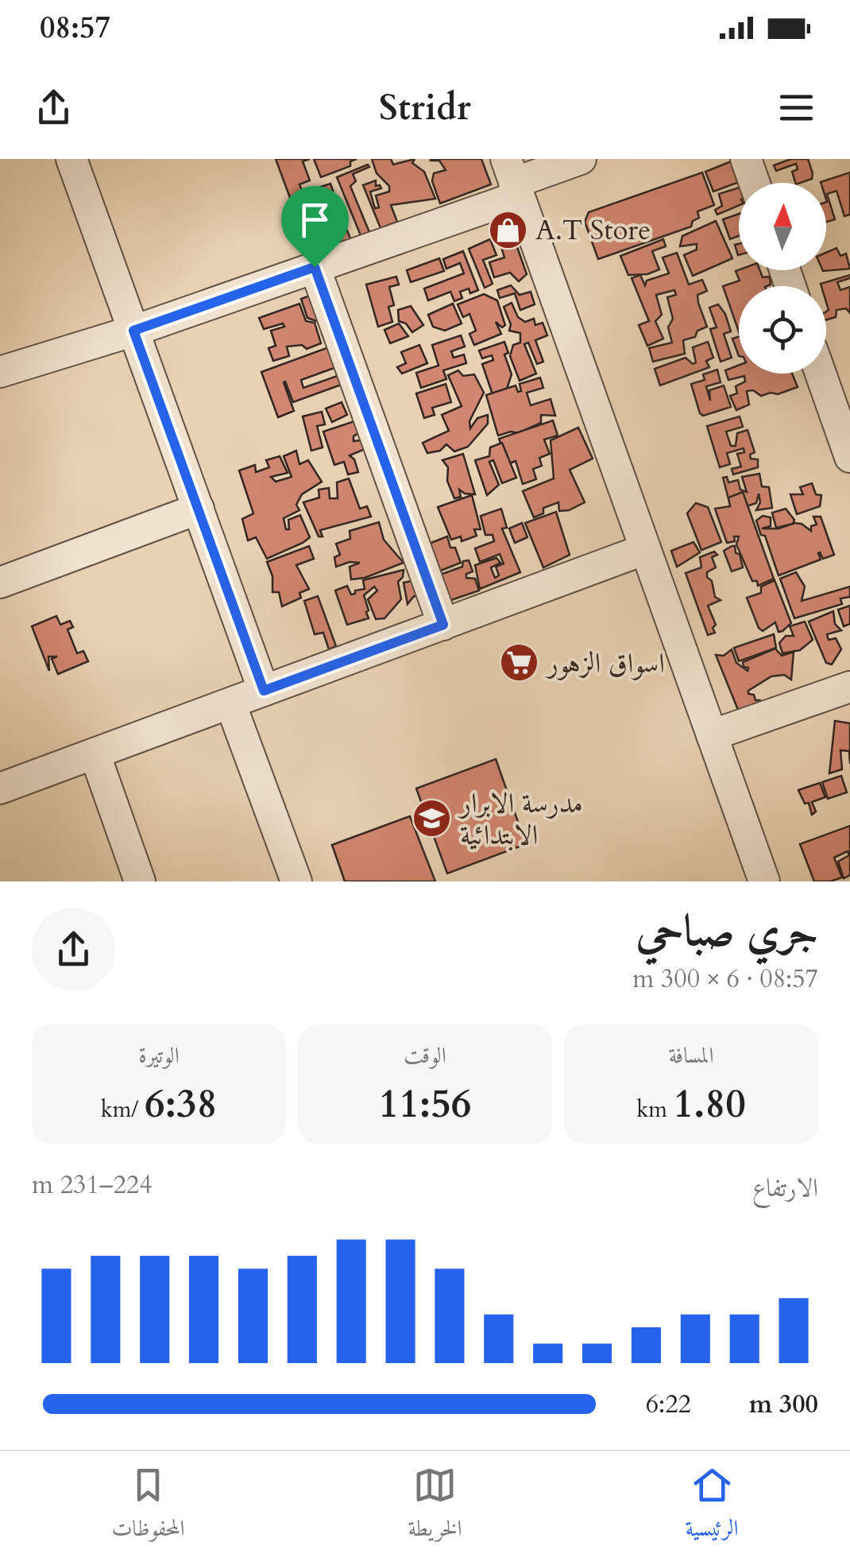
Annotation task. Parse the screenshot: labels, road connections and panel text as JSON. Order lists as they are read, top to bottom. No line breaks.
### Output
{"places":{"shop":["A.T Store"],"supermarket":["اسواق الزهور"],"school or university":["مدرسة الابرار الابتدائية"]},"north":"top","page":{"status":"08:57","header":"Stridr","heading":["جري صباحي","08:57 · 6 × 300 m"],"stats":[["المسافة","1.80 km"],["الوقت","11:56"],["الوتيرة","6:38 /km"]],"chart":["الارتفاع","224–231 m"],"list":[{"name":"300 m","note":"6:22"}],"tabs":["الرئيسية","الخريطة","المحفوظات"]}}
